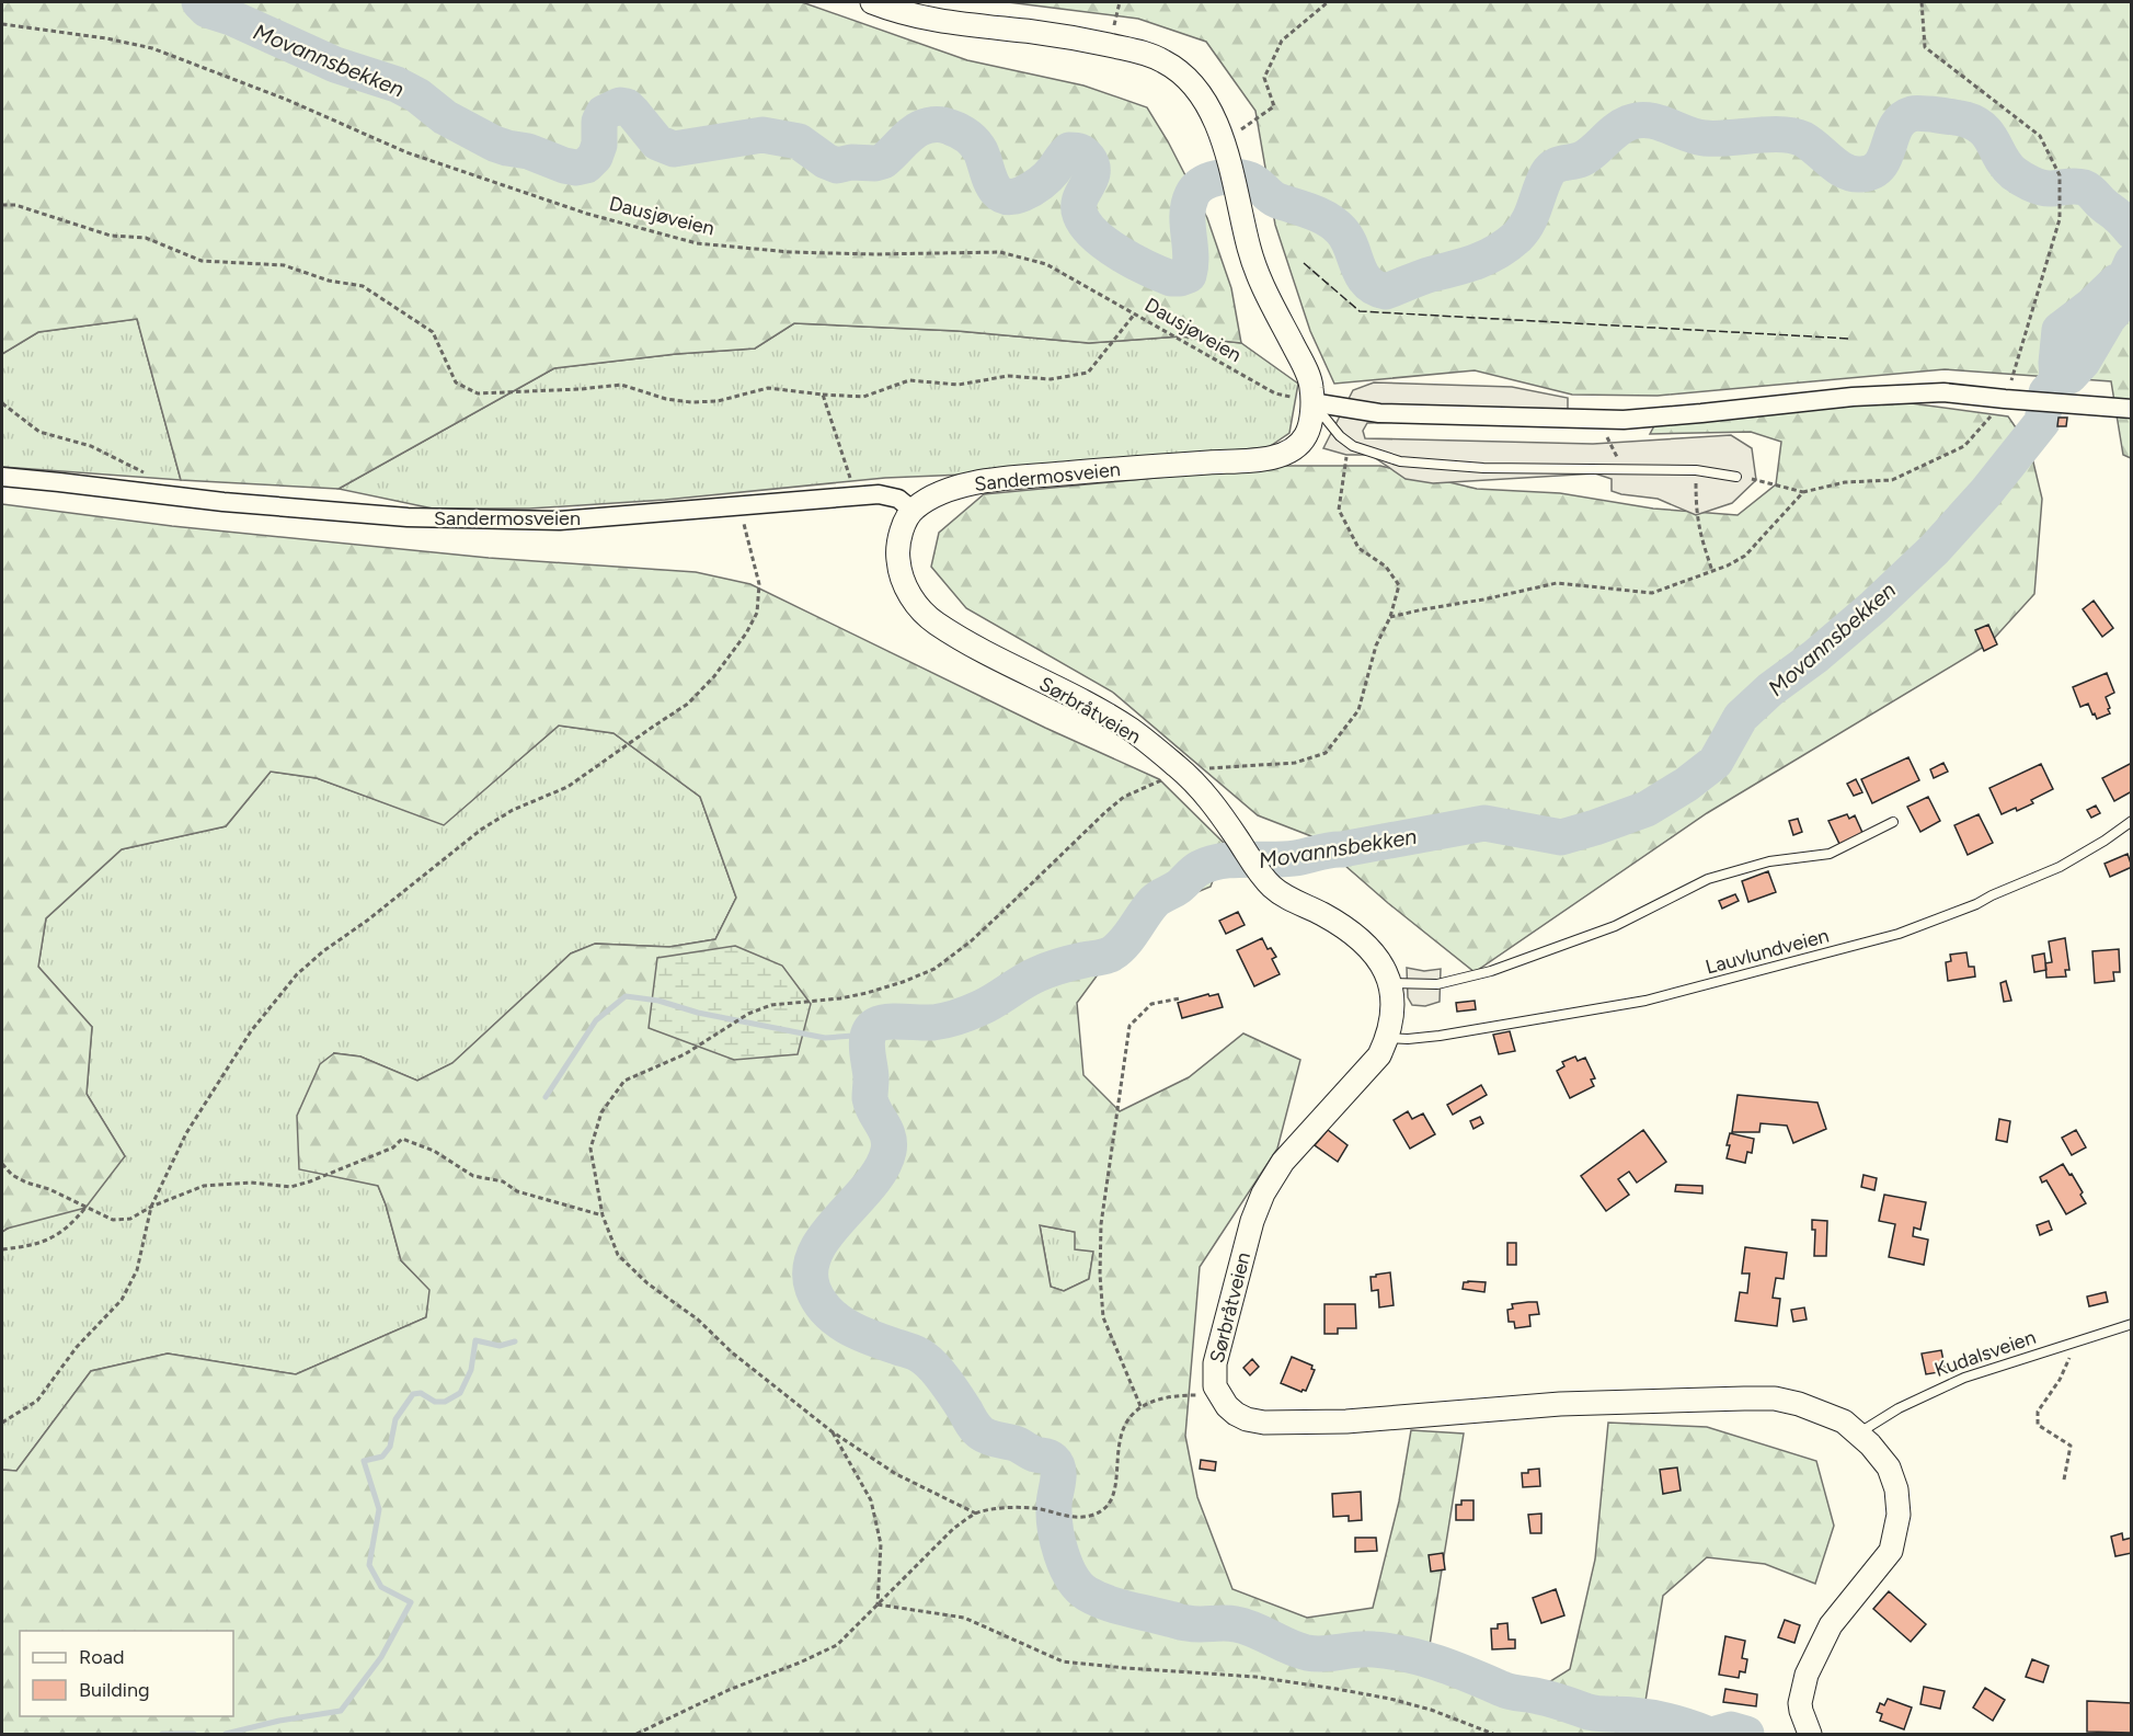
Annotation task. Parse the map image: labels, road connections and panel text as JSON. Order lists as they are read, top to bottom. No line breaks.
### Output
{"streets":{"street":["Sandermosveien","Sørbråtveien"],"lane":["Lauvlundveien","Kudalsveien"],"path":["Dausjøveien"]},"crossings":[["Dausjøveien","Sandermosveien"],["Sandermosveien","Sørbråtveien"],["Sørbråtveien","Lauvlundveien"],["Sørbråtveien","Kudalsveien"]],"water":["Movannsbekken"],"legend":["Road","Building"]}
